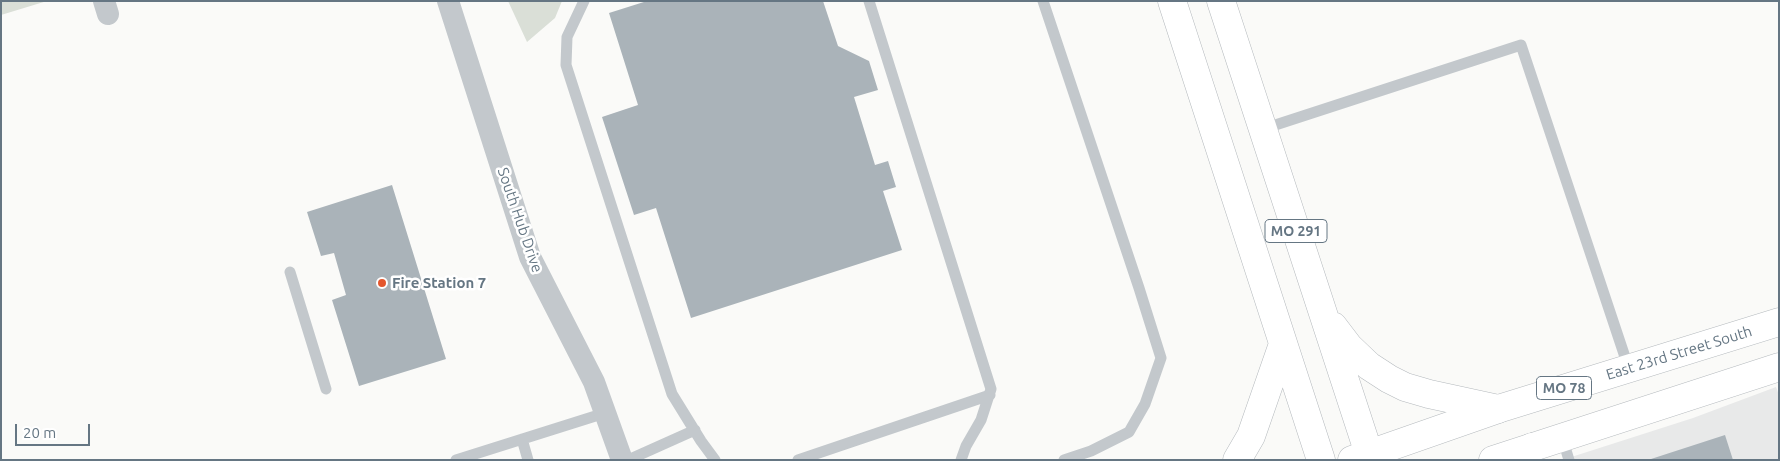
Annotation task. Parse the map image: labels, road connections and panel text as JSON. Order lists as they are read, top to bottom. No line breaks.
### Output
{"streets":{"main road":["MO 291","East 23rd Street South","MO 78"],"street":["South Hub Drive"]},"crossings":[["MO 291","East 23rd Street South"]],"places":["Fire Station 7"],"scale_bar":"20 m"}
